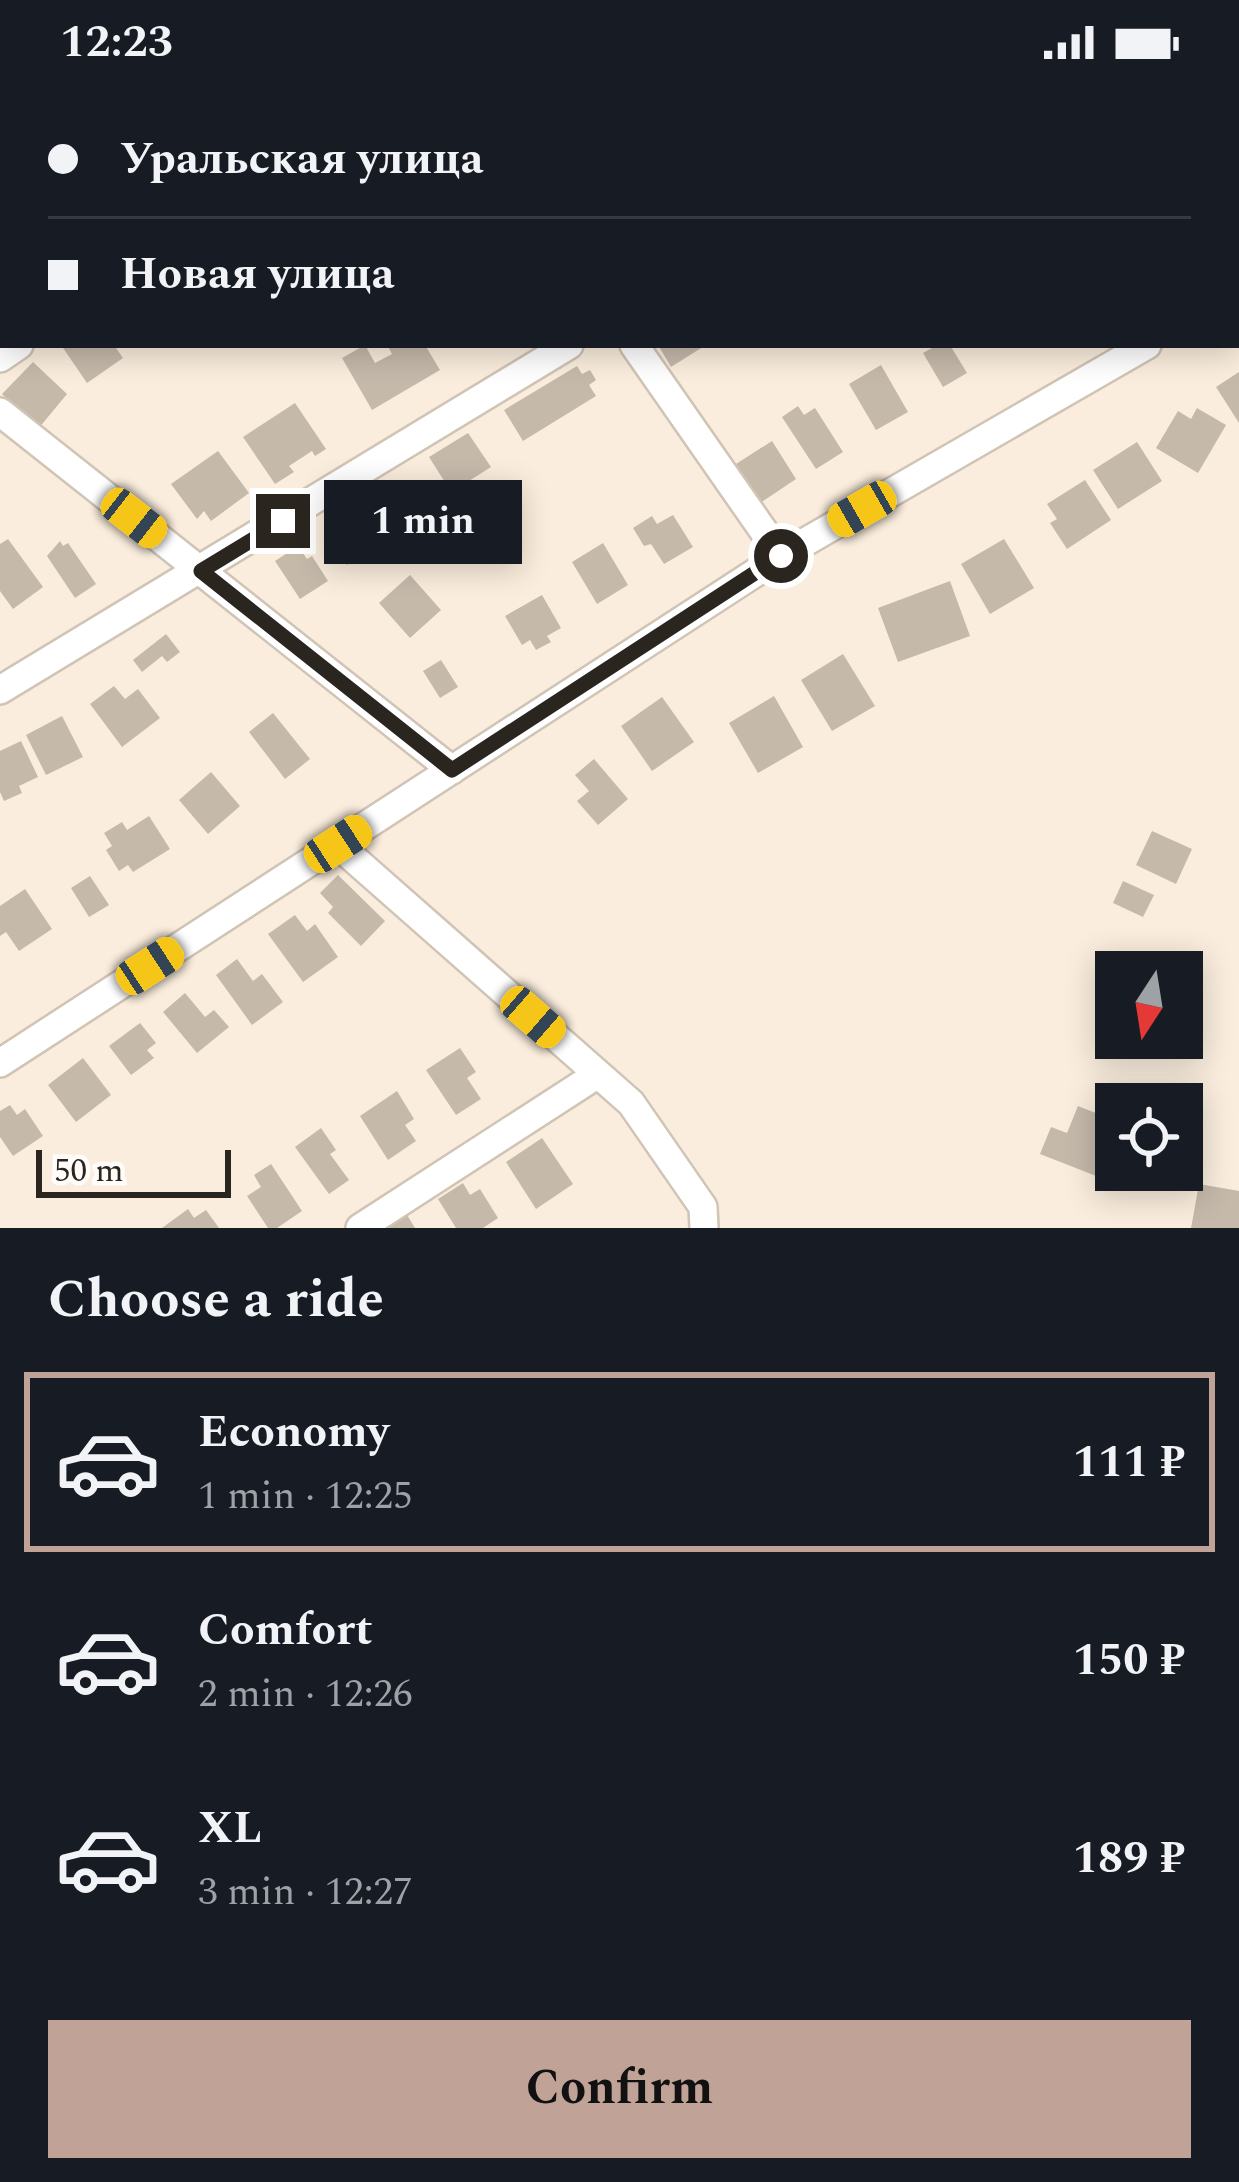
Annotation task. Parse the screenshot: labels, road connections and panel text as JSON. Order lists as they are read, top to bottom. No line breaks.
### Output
{"scale_bar":"50 m","north":"bottom","page":{"status":"12:23","banner":["Уральская улица","Новая улица"],"bubble":"1 min","scale":"50 m","heading":"Choose a ride","list":[{"name":"Economy","note":"1 min · 12:25","value":"111 ₽"},{"name":"Comfort","note":"2 min · 12:26","value":"150 ₽"},{"name":"XL","note":"3 min · 12:27","value":"189 ₽"}],"buttons":"Confirm"}}
